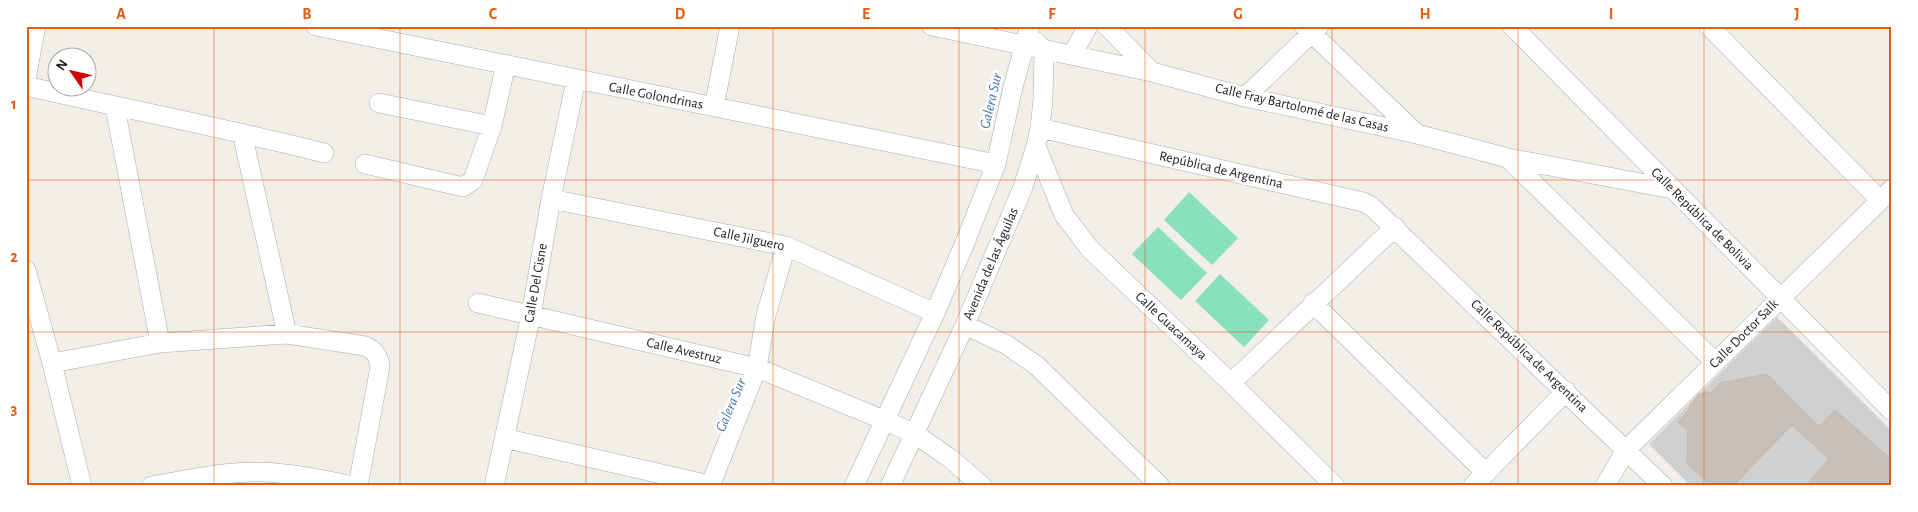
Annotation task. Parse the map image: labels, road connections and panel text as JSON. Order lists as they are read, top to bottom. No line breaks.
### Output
{"streets":{"street":["Calle Golondrinas","Calle Fray Bartolomé de las Casas","República de Argentina","Calle República de Bolivia","Calle Jilguero","Avenida de las Águilas","Calle Del Cisne","Calle Guacamaya","Calle Doctor Salk","Calle Avestruz","Calle República de Argentina"]},"crossings":[["Calle Golondrinas","Calle Del Cisne"],["Calle Fray Bartolomé de las Casas","Calle República de Bolivia"],["Calle Fray Bartolomé de las Casas","Avenida de las Águilas"],["República de Argentina","Avenida de las Águilas"],["República de Argentina","Calle Guacamaya"],["República de Argentina","Calle República de Argentina"],["Calle República de Bolivia","Calle Doctor Salk"],["Calle Jilguero","Calle Del Cisne"],["Avenida de las Águilas","Calle Guacamaya"],["Avenida de las Águilas","Calle Avestruz"],["Calle Del Cisne","Calle Avestruz"],["Calle Doctor Salk","Calle República de Argentina"]],"water":["Galera Sur"],"north":"top left","grid":{"columns":["A","B","C","D","E","F","G","H","I","J"],"rows":["1","2","3"]}}
